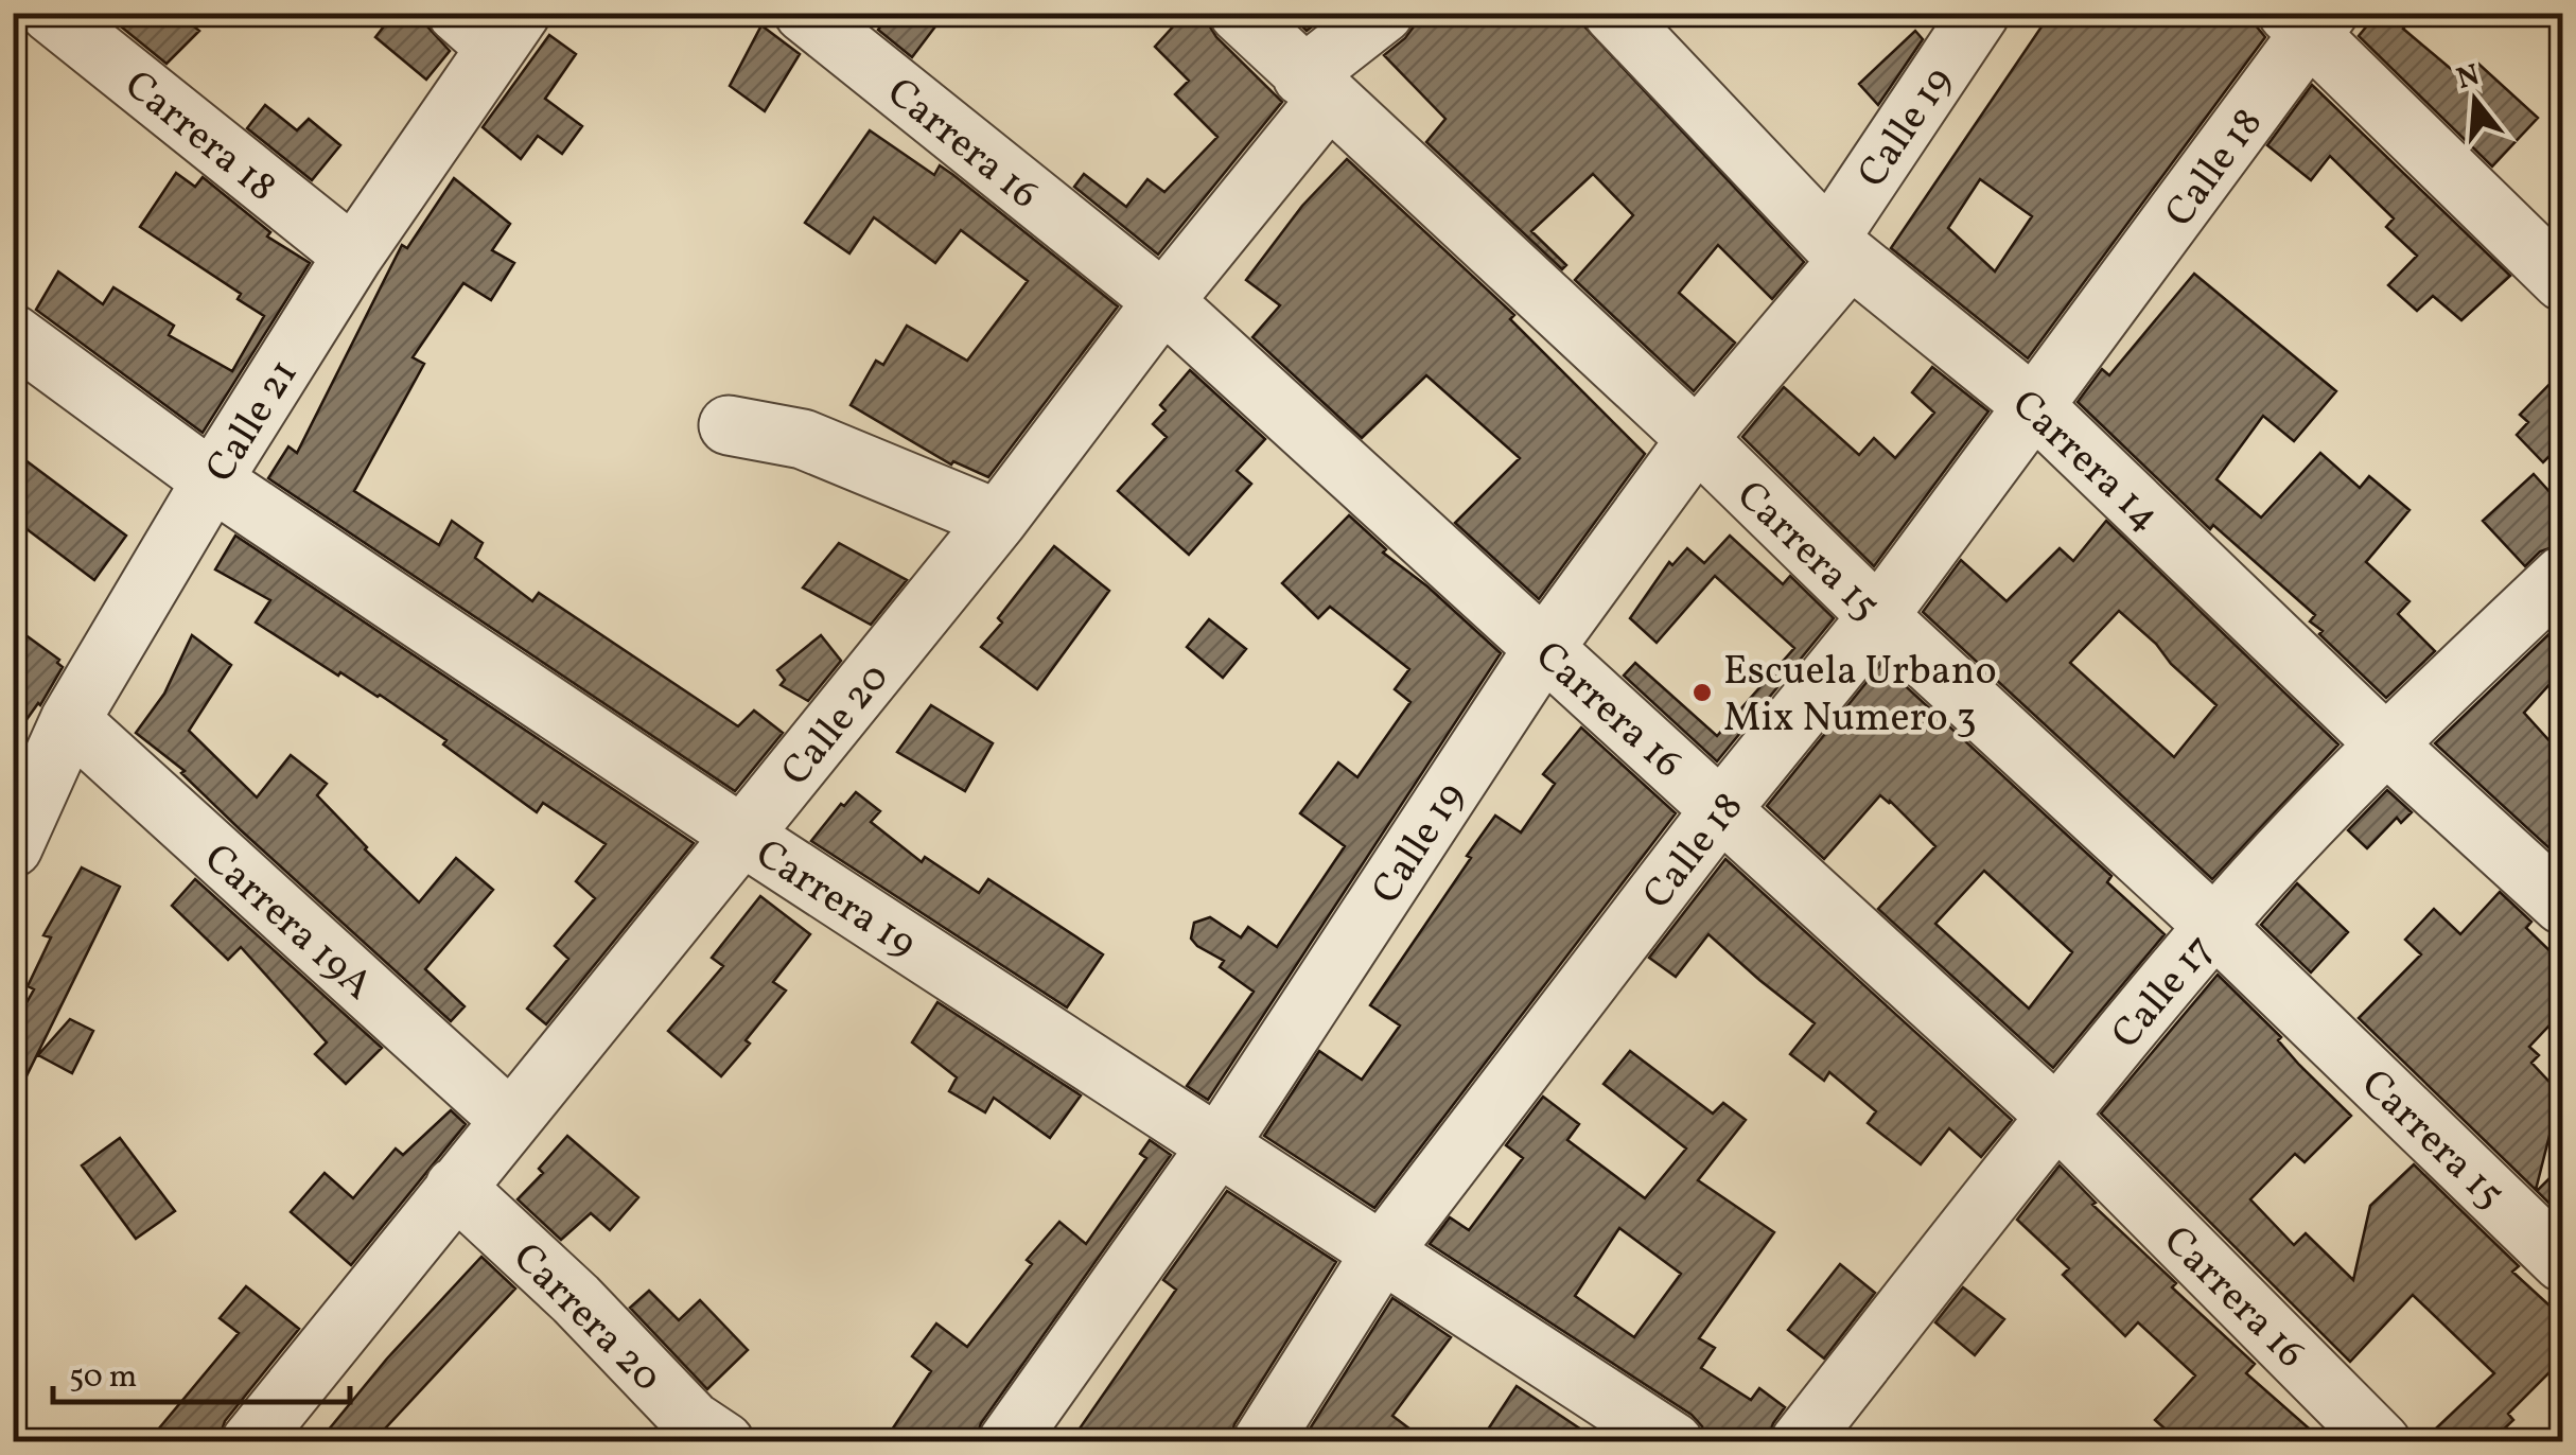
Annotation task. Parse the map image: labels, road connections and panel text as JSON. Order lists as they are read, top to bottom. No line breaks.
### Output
{"streets":{"street":["Calle 19","Carrera 18","Carrera 16","Calle 18","Calle 21","Carrera 14","Carrera 15","Calle 20","Carrera 19","Carrera 19A","Calle 17","Carrera 20"]},"crossings":[["Calle 19","Carrera 16"],["Calle 19","Carrera 14"],["Calle 19","Carrera 15"],["Calle 19","Carrera 19"],["Carrera 18","Calle 21"],["Carrera 16","Calle 18"],["Carrera 16","Calle 20"],["Carrera 16","Calle 17"],["Calle 18","Carrera 14"],["Calle 18","Carrera 15"],["Calle 18","Carrera 19"],["Calle 21","Carrera 19"],["Calle 21","Carrera 19A"],["Carrera 14","Calle 17"],["Carrera 15","Calle 20"],["Carrera 15","Calle 17"],["Calle 20","Carrera 19"],["Calle 20","Carrera 19A"],["Calle 20","Carrera 20"]],"places":["Escuela Urbano Mix Numero 3"],"scale_bar":"50 m","north":"top"}
